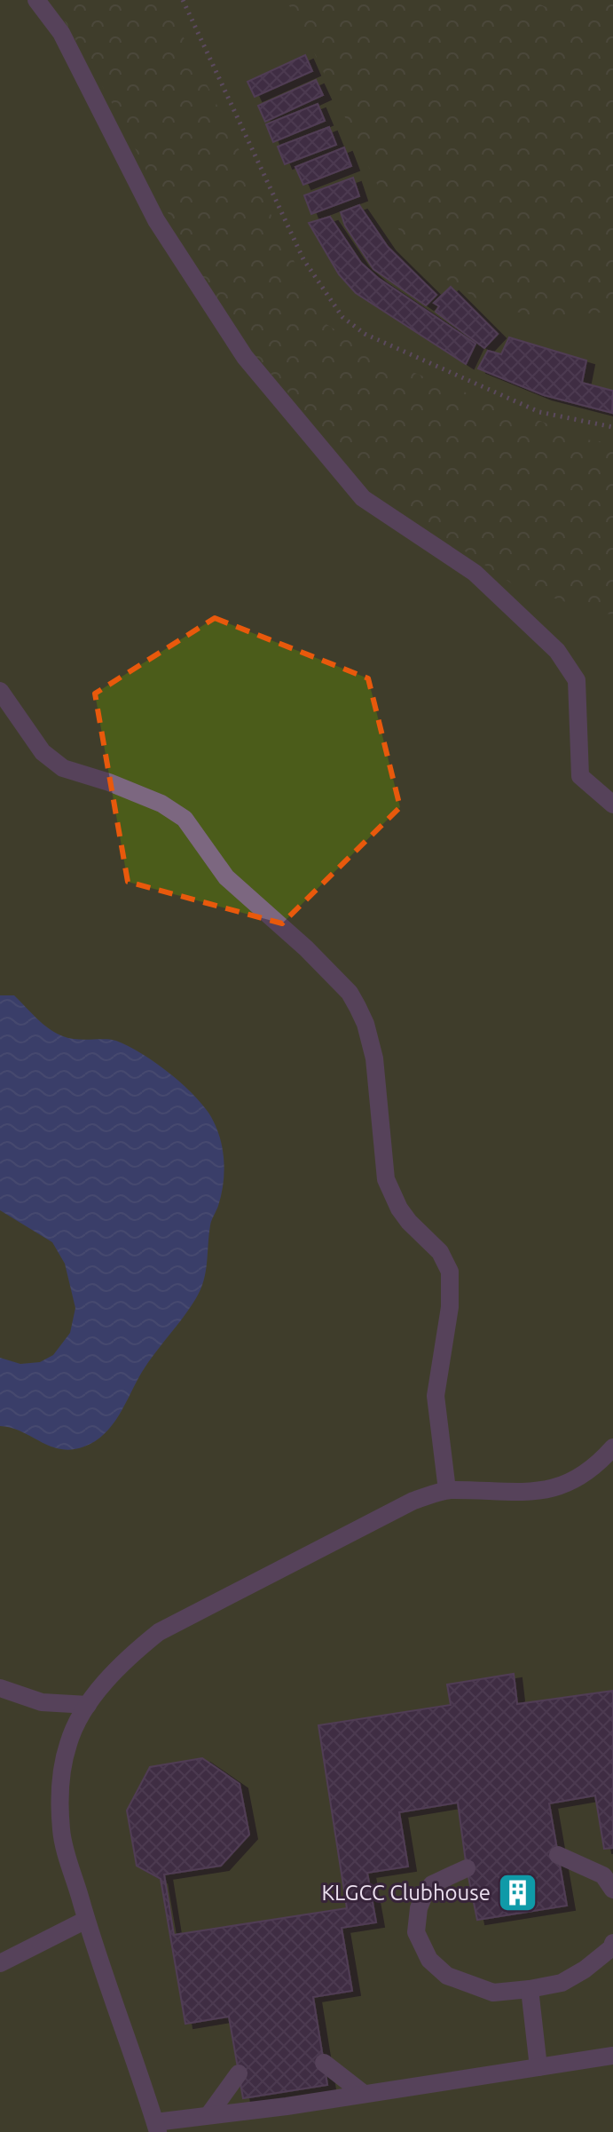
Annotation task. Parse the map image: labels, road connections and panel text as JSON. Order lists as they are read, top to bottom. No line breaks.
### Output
{"places":{"building":["KLGCC Clubhouse"]}}
